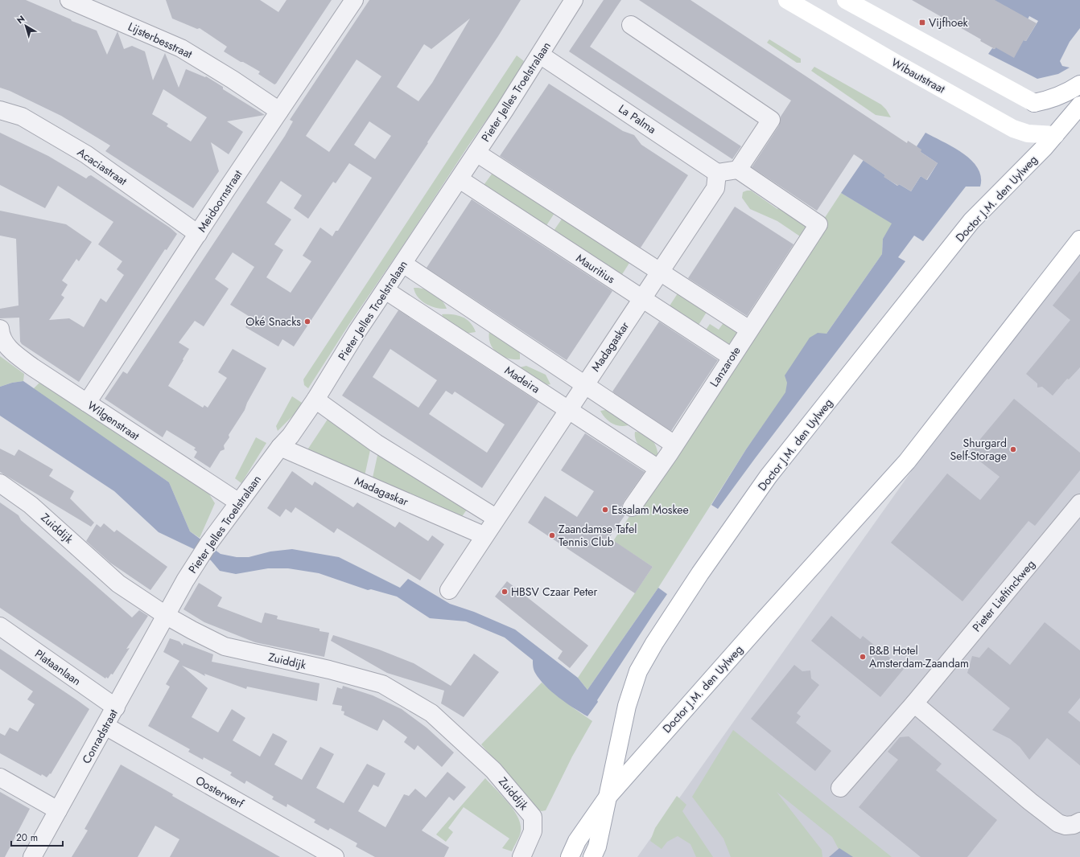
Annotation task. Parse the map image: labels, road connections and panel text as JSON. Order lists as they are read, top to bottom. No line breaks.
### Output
{"streets":{"main road":["Wibautstraat","Doctor J.M. den Uylweg"],"street":["Lijsterbesstraat","Pieter Jelles Troelstralaan","La Palma","Acaciastraat","Meidoornstraat","Mauritius","Madagaskar","Lanzarote","Madeira","Wilgenstraat","Zuiddijk","Pieter Lieftinckweg","Plataanlaan","Conradstraat","Oosterwerf"]},"crossings":[["Lijsterbesstraat","Meidoornstraat"],["Wibautstraat","Doctor J.M. den Uylweg"],["Pieter Jelles Troelstralaan","La Palma"],["Pieter Jelles Troelstralaan","Mauritius"],["Pieter Jelles Troelstralaan","Madagaskar"],["Pieter Jelles Troelstralaan","Madeira"],["Pieter Jelles Troelstralaan","Wilgenstraat"],["Pieter Jelles Troelstralaan","Zuiddijk"],["Pieter Jelles Troelstralaan","Conradstraat"],["La Palma","Madagaskar"],["Acaciastraat","Meidoornstraat"],["Meidoornstraat","Wilgenstraat"],["Mauritius","Madagaskar"],["Mauritius","Lanzarote"],["Madagaskar","Madeira"],["Lanzarote","Madeira"],["Zuiddijk","Conradstraat"],["Plataanlaan","Conradstraat"],["Conradstraat","Oosterwerf"]],"places":{"transit":["Vijfhoek"],"other":["Oké Snacks","Shurgard Self-Storage","Essalam Moskee","Zaandamse Tafel Tennis Club","HBSV Czaar Peter","B&B Hotel Amsterdam-Zaandam"]},"scale_bar":"20 m","north":"top left"}
